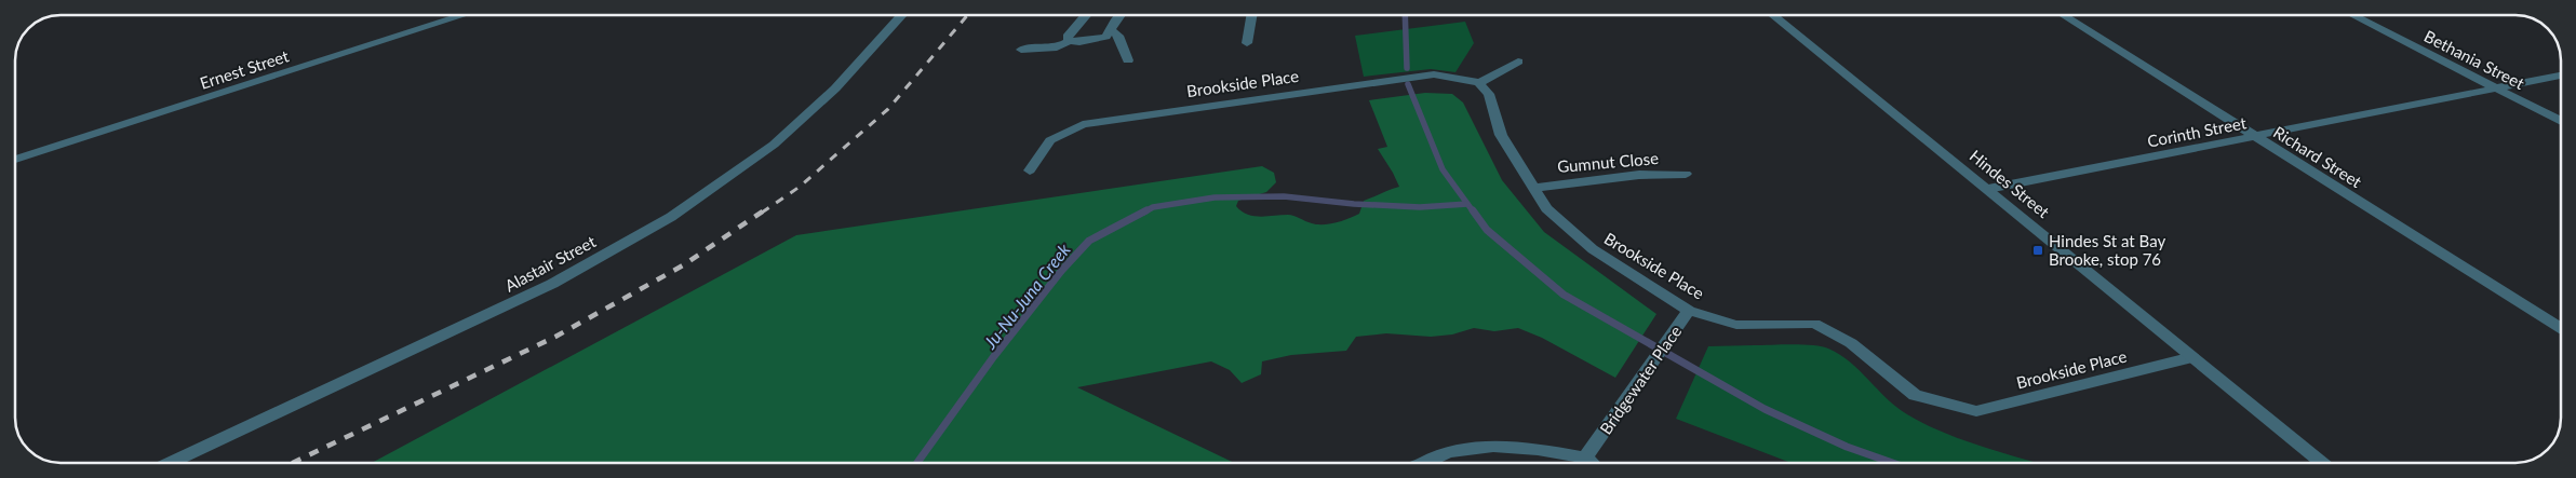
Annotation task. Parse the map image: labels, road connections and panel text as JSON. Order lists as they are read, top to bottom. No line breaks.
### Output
{"streets":{"street":["Bethania Street","Ernest Street","Brookside Place","Corinth Street","Richard Street","Gumnut Close","Hindes Street","Alastair Street","Bridgewater Place"]},"crossings":[["Bethania Street","Corinth Street"],["Brookside Place","Gumnut Close"],["Brookside Place","Hindes Street"],["Brookside Place","Bridgewater Place"],["Corinth Street","Richard Street"],["Corinth Street","Hindes Street"]],"water":["Ju-Nu-Juna Creek"],"places":{"transit":["Hindes St at Bay Brooke, stop 76"]}}
